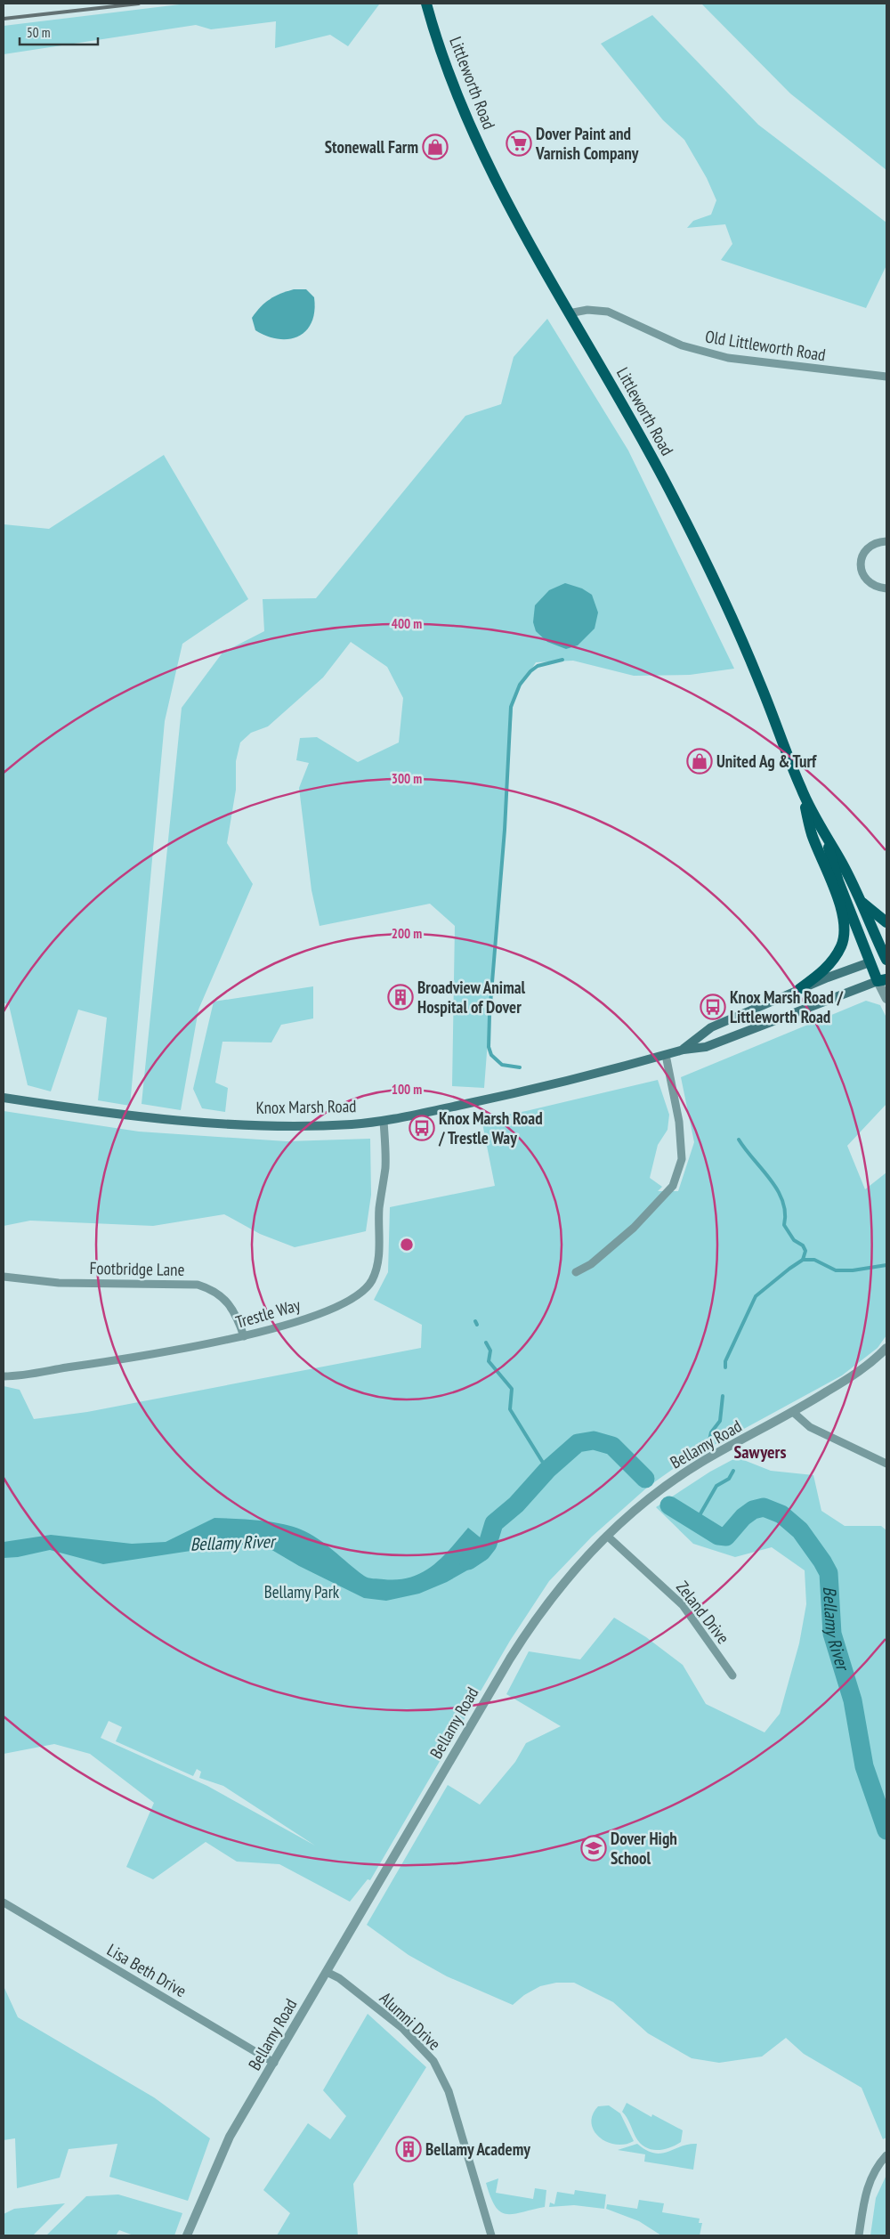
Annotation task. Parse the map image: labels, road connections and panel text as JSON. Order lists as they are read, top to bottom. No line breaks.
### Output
{"streets":{"main road":["Littleworth Road","Knox Marsh Road"],"street":["Old Littleworth Road","Footbridge Lane","Trestle Way","Bellamy Road","Zeland Drive","Lisa Beth Drive","Alumni Drive"]},"crossings":[["Littleworth Road","Old Littleworth Road"],["Littleworth Road","Knox Marsh Road"],["Knox Marsh Road","Trestle Way"],["Footbridge Lane","Trestle Way"],["Bellamy Road","Zeland Drive"],["Bellamy Road","Lisa Beth Drive"],["Bellamy Road","Alumni Drive"]],"districts":["Sawyers"],"water":["Bellamy River"],"parks":["Bellamy Park"],"places":{"supermarket":["Dover Paint and Varnish Company"],"shop":["Stonewall Farm","United Ag & Turf"],"building":["Broadview Animal Hospital of Dover","Bellamy Academy"],"bus stop":["Knox Marsh Road / Littleworth Road","Knox Marsh Road / Trestle Way"],"school or university":["Dover High School"]},"scale_bar":"50 m","rings":["400 m","300 m","200 m","100 m"]}
